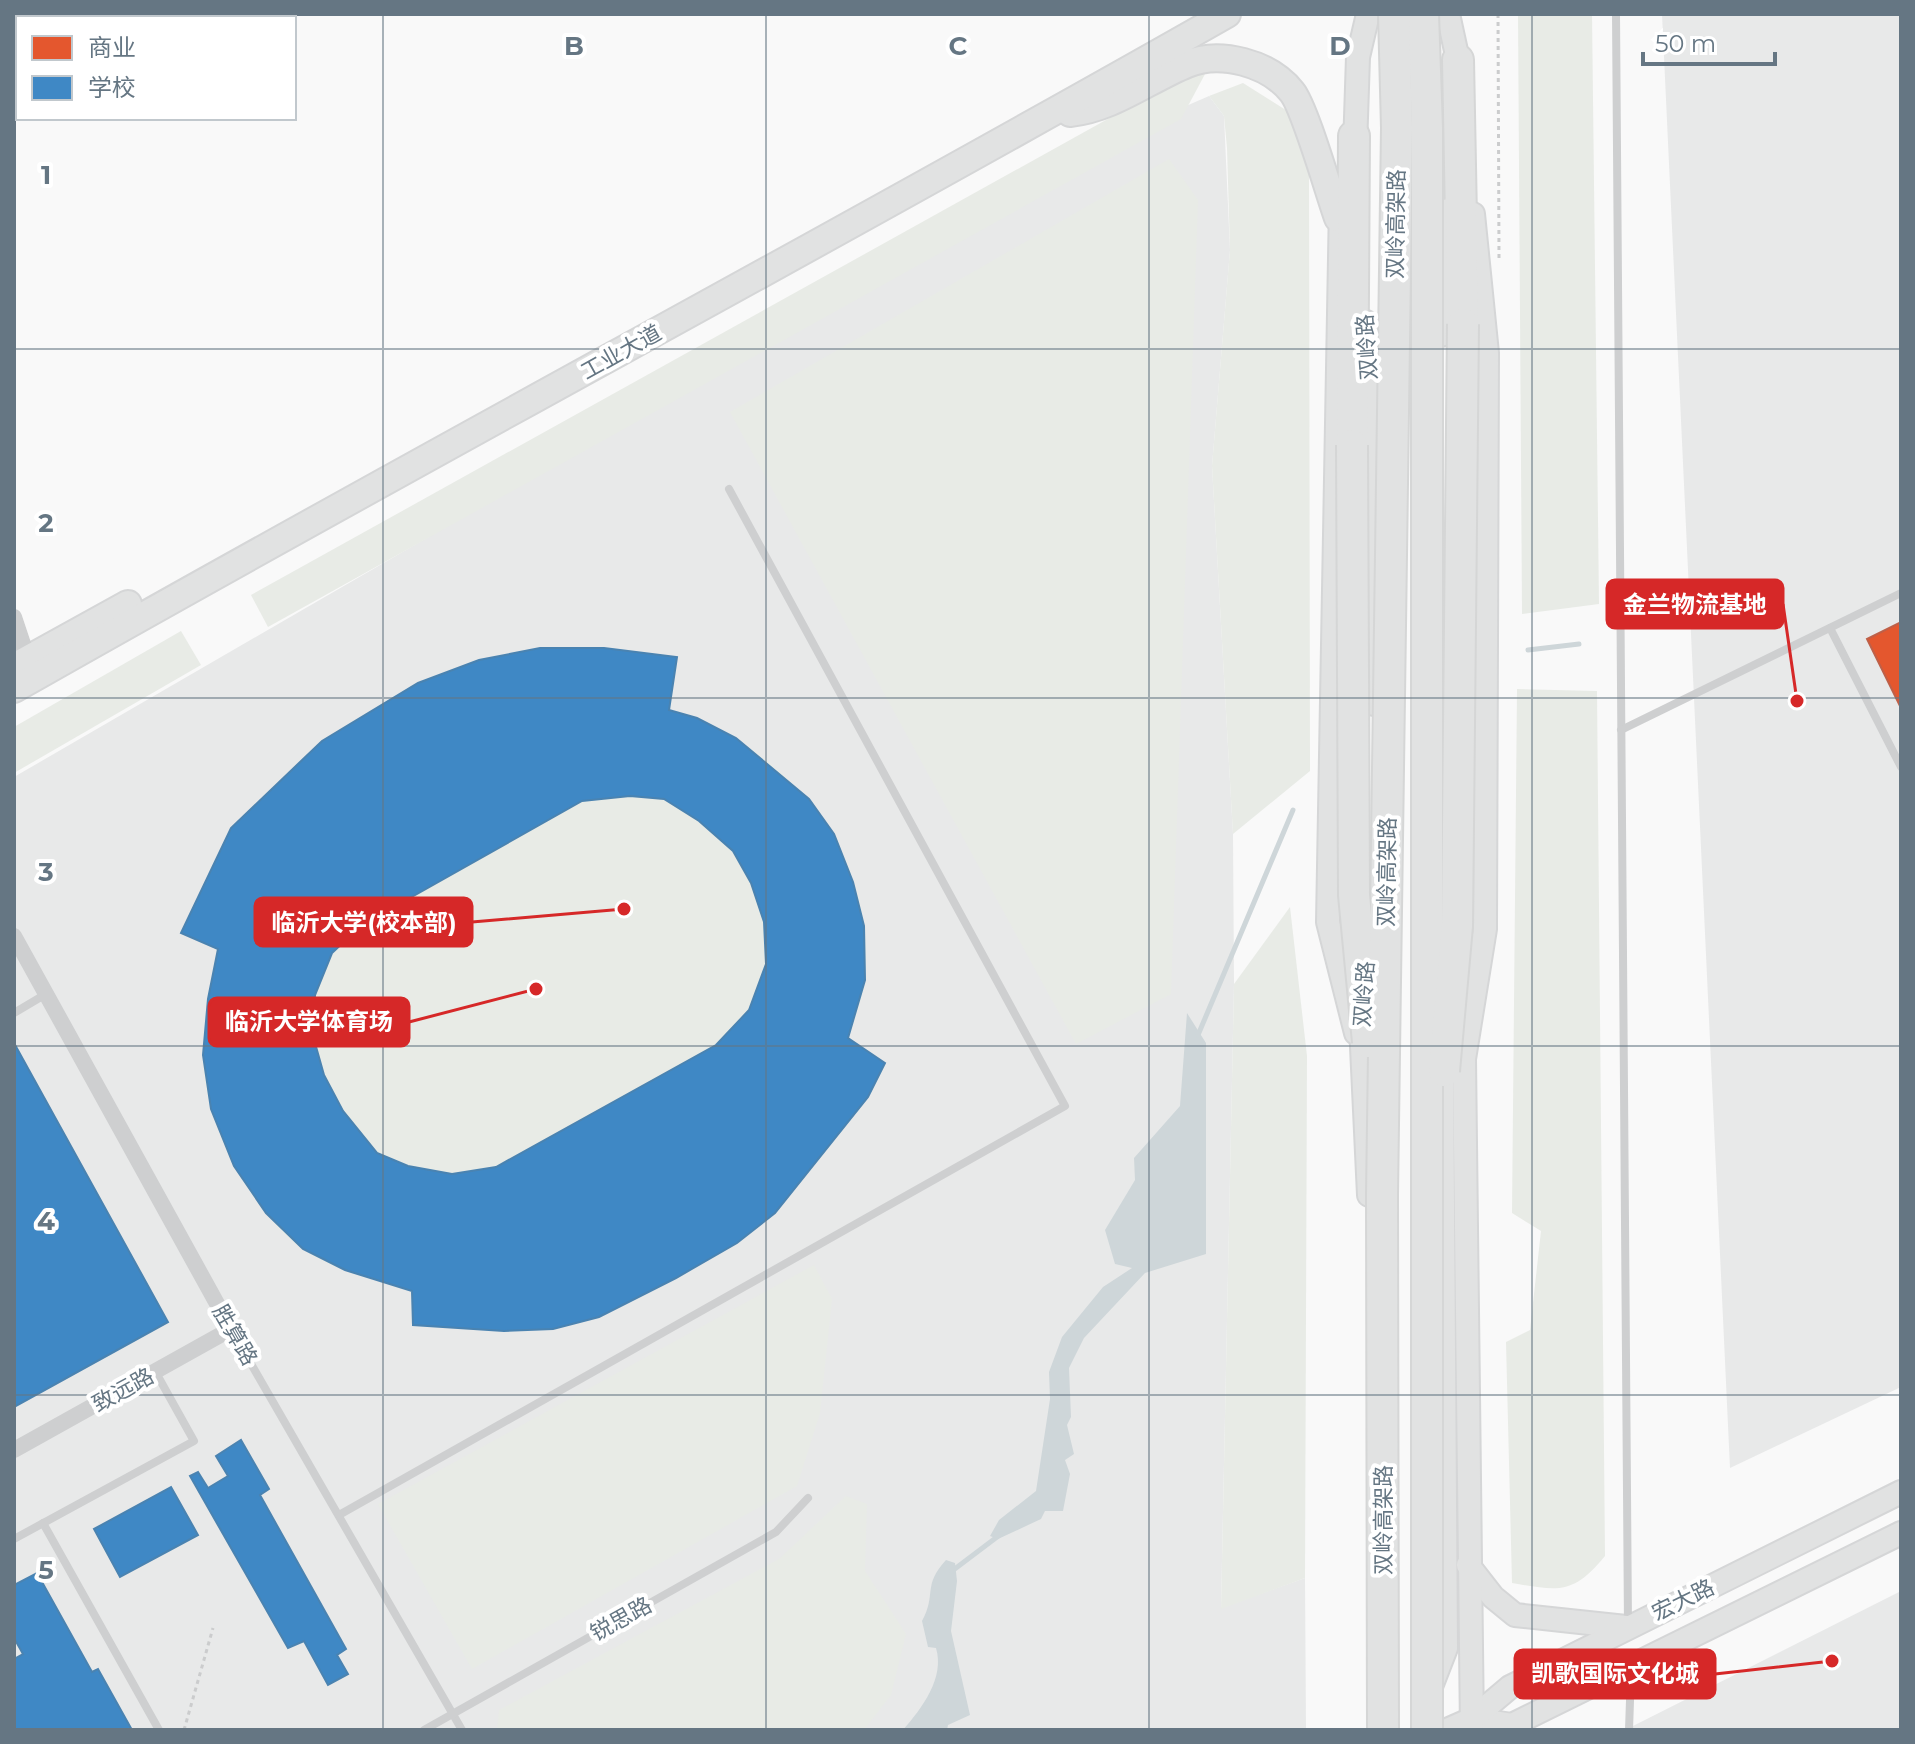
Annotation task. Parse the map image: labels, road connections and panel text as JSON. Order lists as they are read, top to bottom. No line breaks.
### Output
{"streets":{"highway":["双岭高架路"],"main road":["双岭路","工业大道","宏大路"],"street":["胜算路","致远路"],"lane":["锐思路"]},"crossings":[["胜算路","致远路"],["胜算路","锐思路"]],"places":["金兰物流基地","临沂大学(校本部)","临沂大学体育场","凯歌国际文化城"],"legend":["商业","学校"],"scale_bar":"50 m","grid":{"columns":["B","C","D"],"rows":["1","2","3","4","5"]}}
